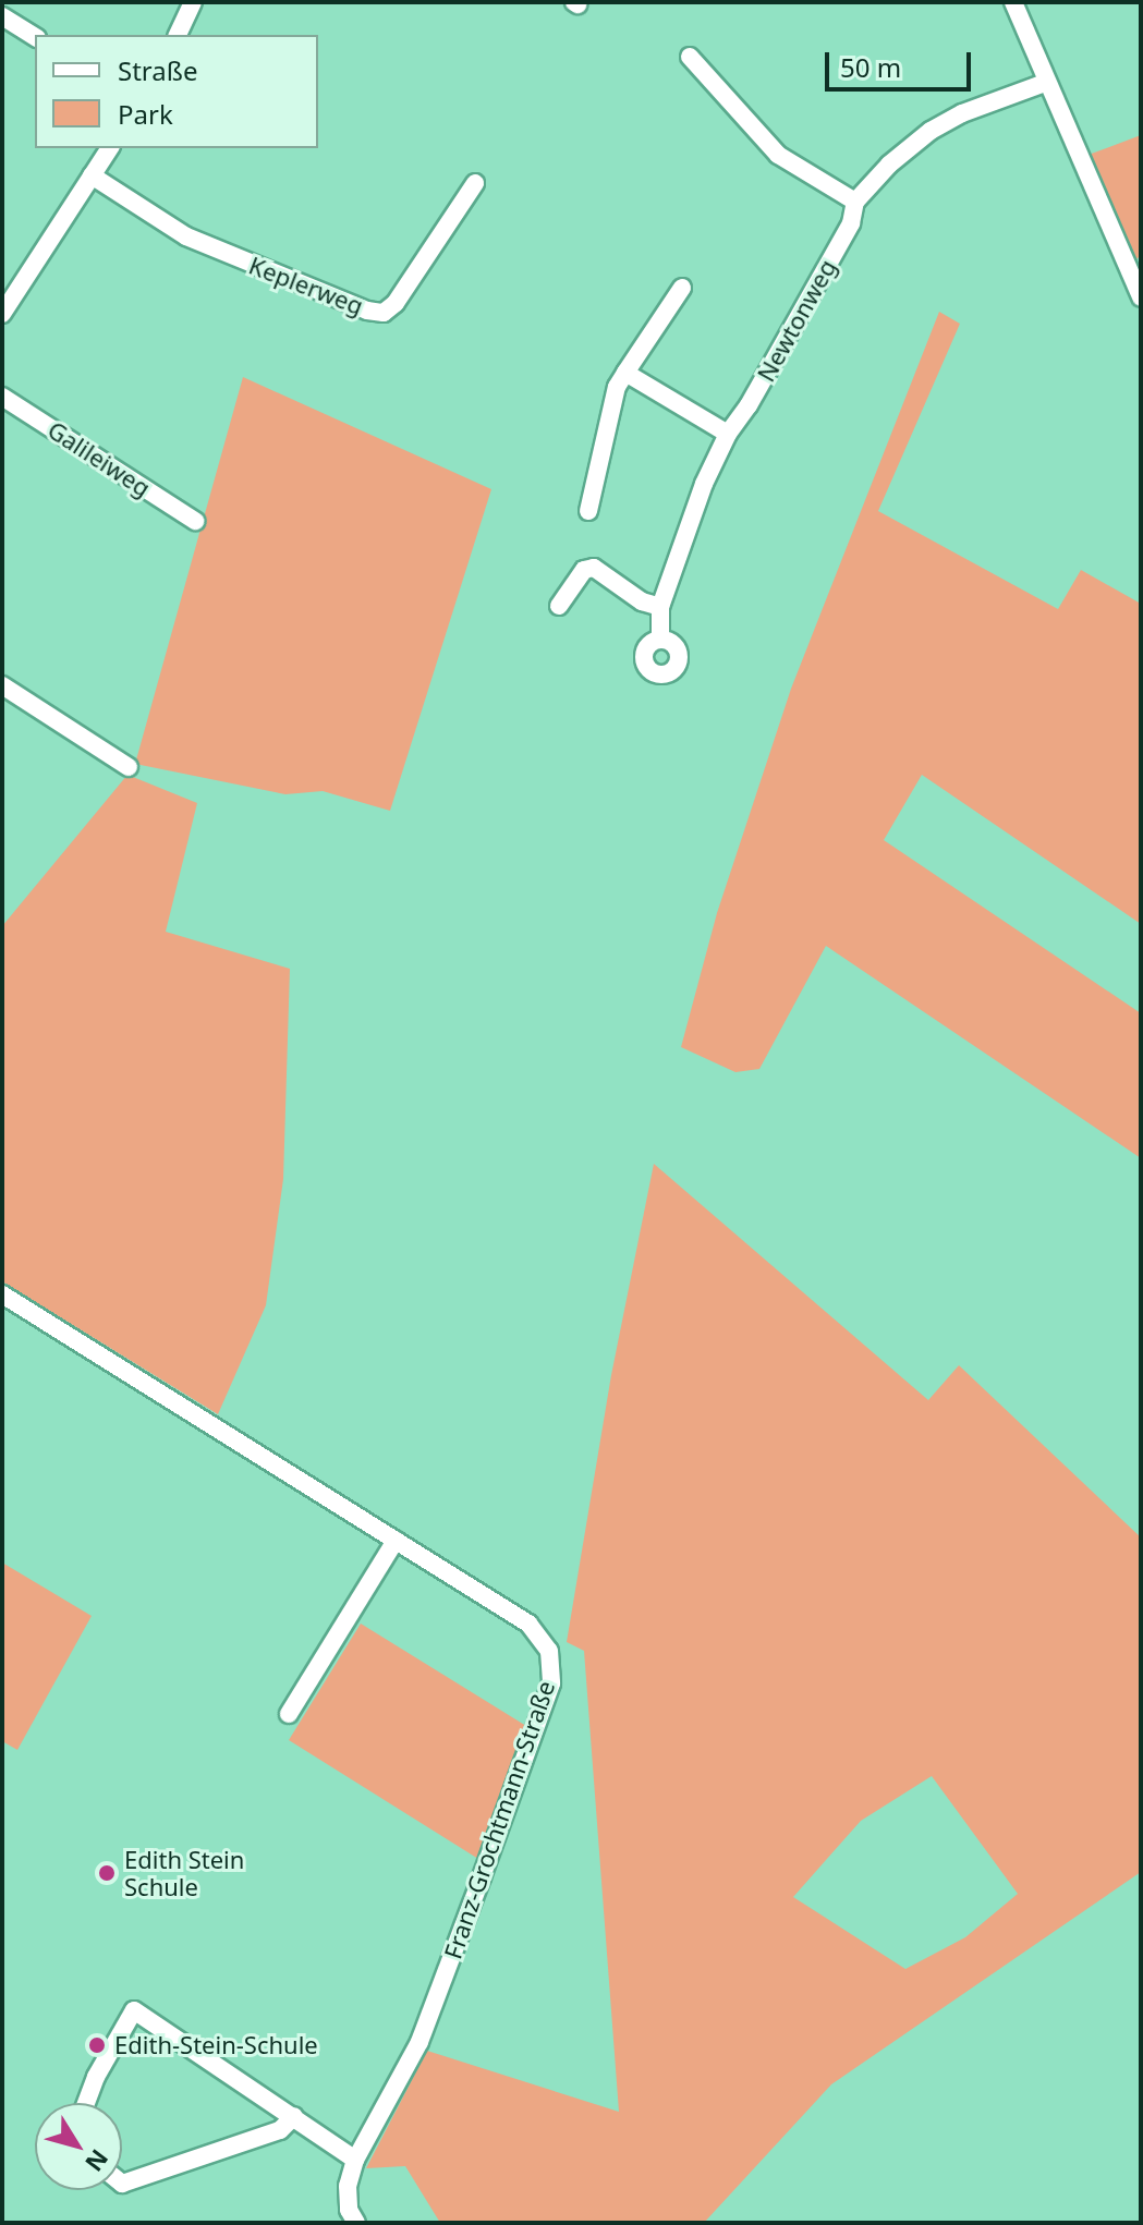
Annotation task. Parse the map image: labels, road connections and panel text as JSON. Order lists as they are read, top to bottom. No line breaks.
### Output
{"streets":{"street":["Keplerweg","Newtonweg","Galileiweg","Franz-Grochtmann-Straße"]},"places":["Edith Stein Schule","Edith-Stein-Schule"],"legend":["Straße","Park"],"scale_bar":"50 m","north":"bottom right"}
